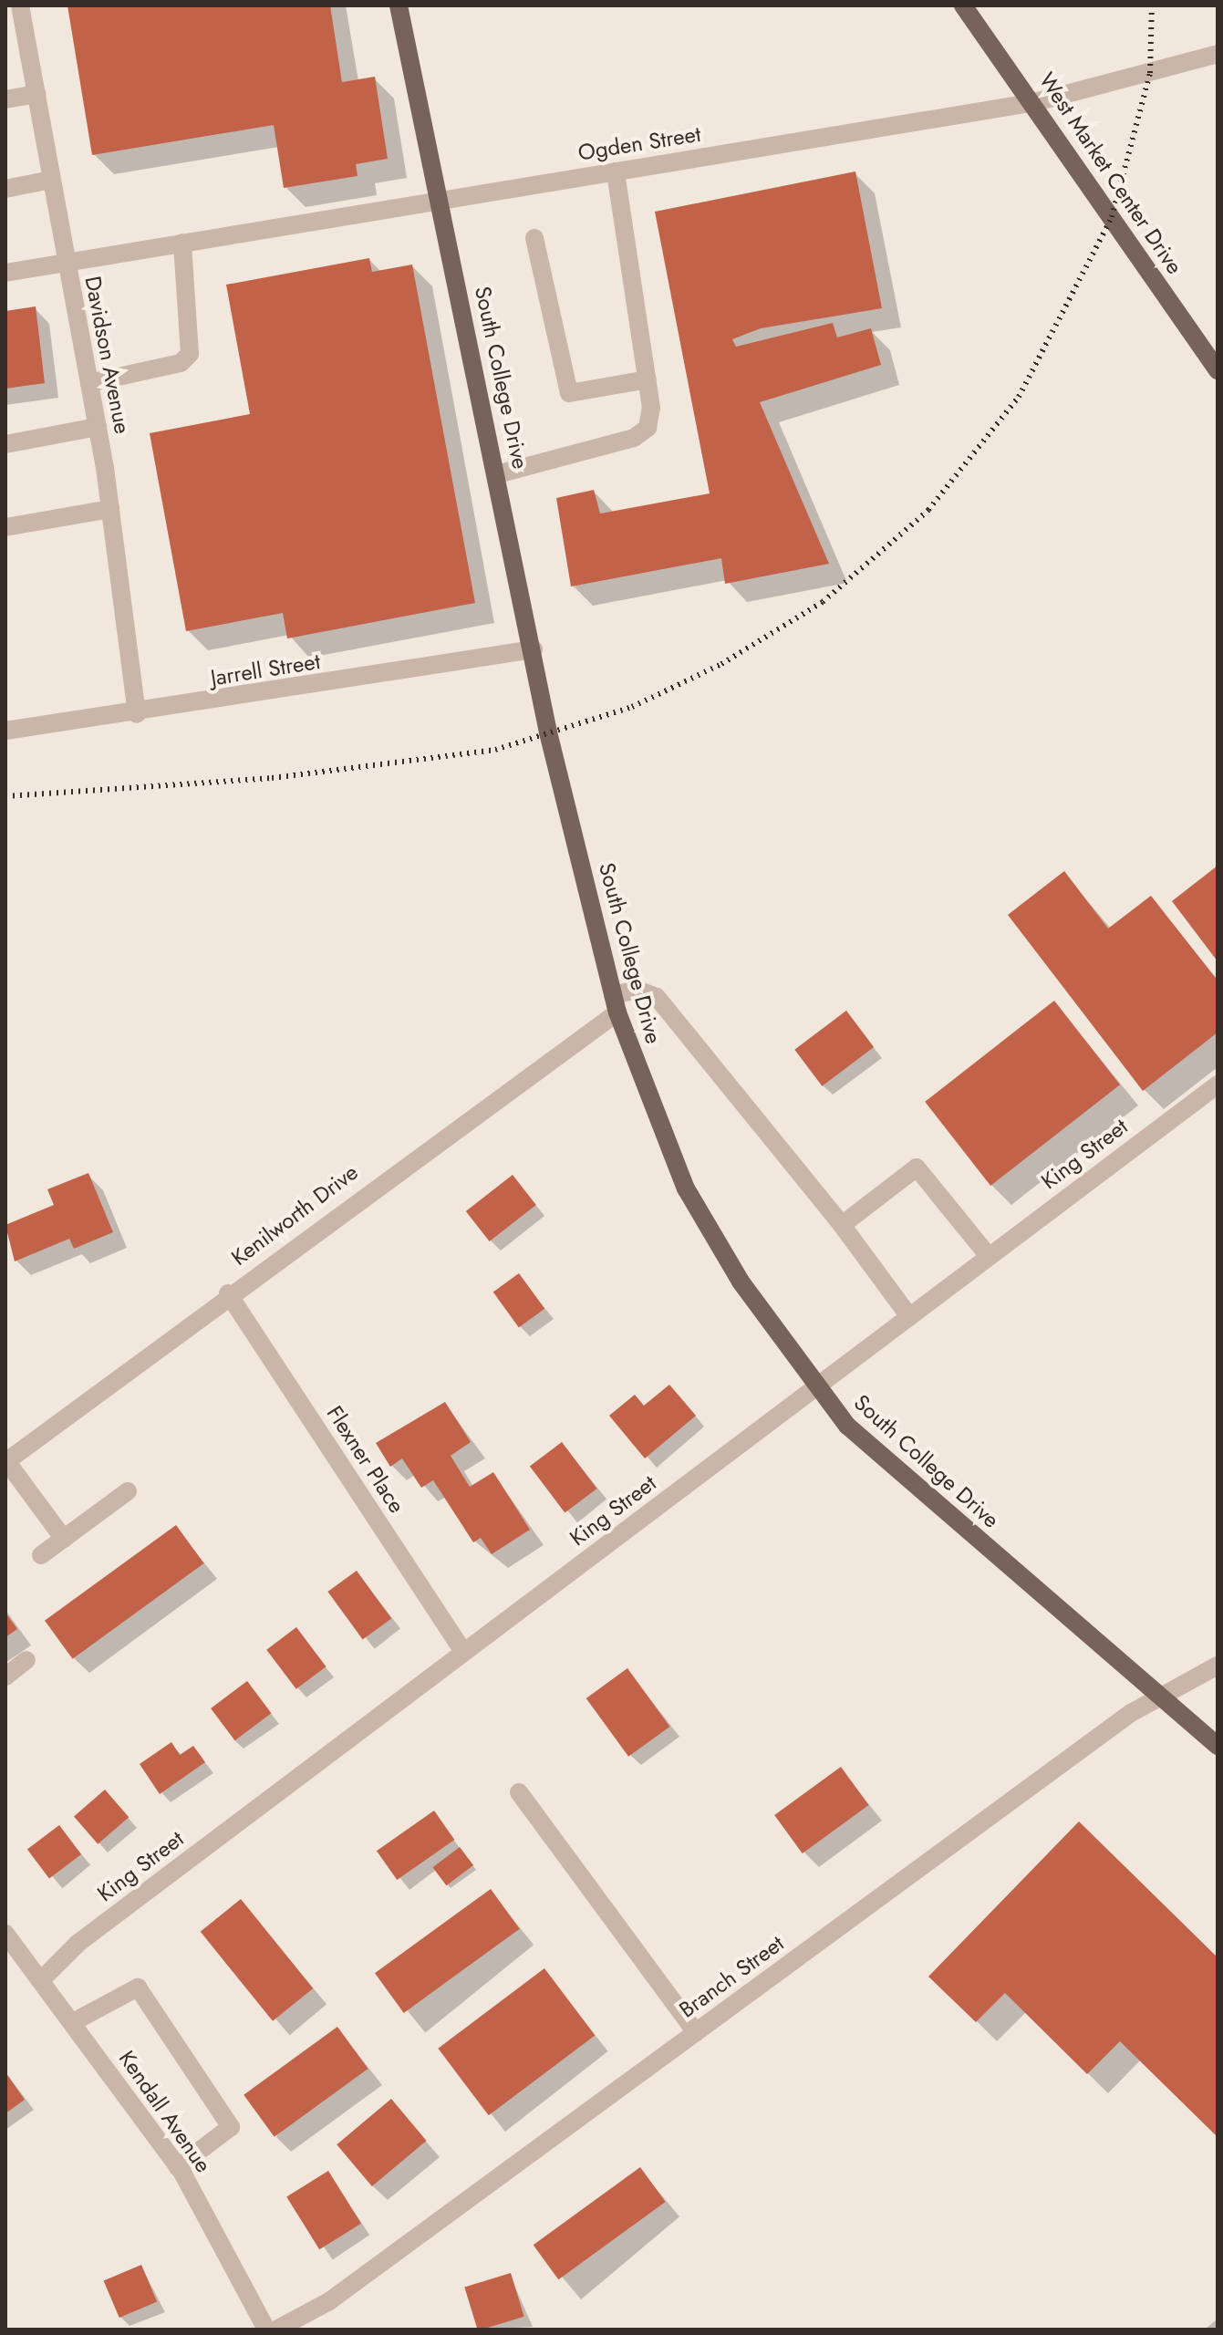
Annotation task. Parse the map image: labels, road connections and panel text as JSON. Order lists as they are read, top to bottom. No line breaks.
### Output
{"streets":{"main road":["West Market Center Drive","South College Drive"],"street":["Ogden Street","Davidson Avenue","Jarrell Street","King Street","Kenilworth Drive","Flexner Place","Branch Street","Kendall Avenue"]},"crossings":[["Ogden Street","West Market Center Drive"],["Ogden Street","Davidson Avenue"],["Ogden Street","South College Drive"],["Davidson Avenue","Jarrell Street"],["South College Drive","Jarrell Street"],["South College Drive","King Street"],["South College Drive","Kenilworth Drive"],["South College Drive","Branch Street"],["King Street","Flexner Place"],["King Street","Kendall Avenue"],["Kenilworth Drive","Flexner Place"]]}
